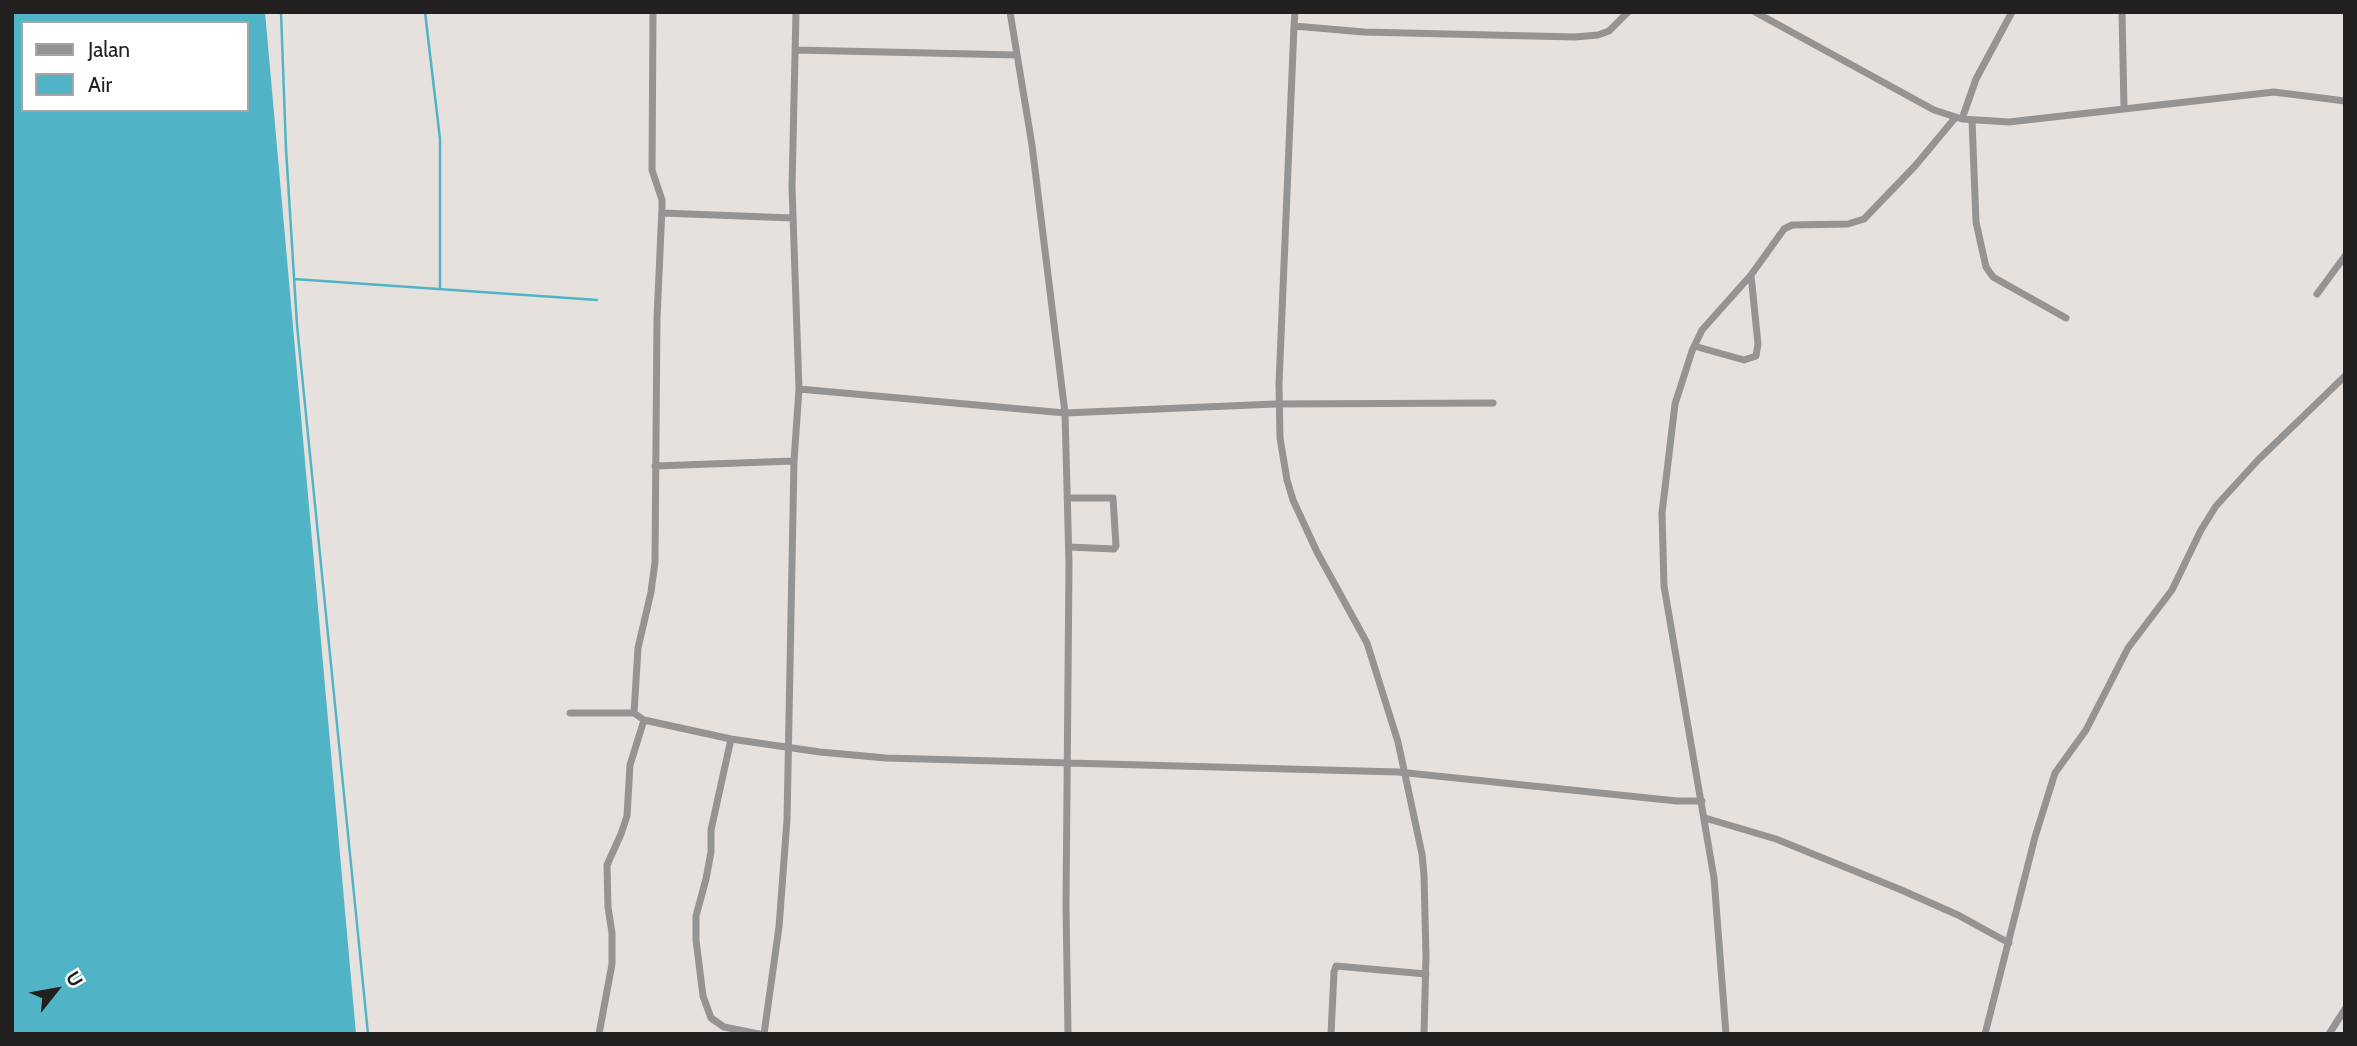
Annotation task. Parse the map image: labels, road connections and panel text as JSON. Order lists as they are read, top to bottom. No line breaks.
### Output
{"legend":["Jalan","Air"],"north":"top right"}
